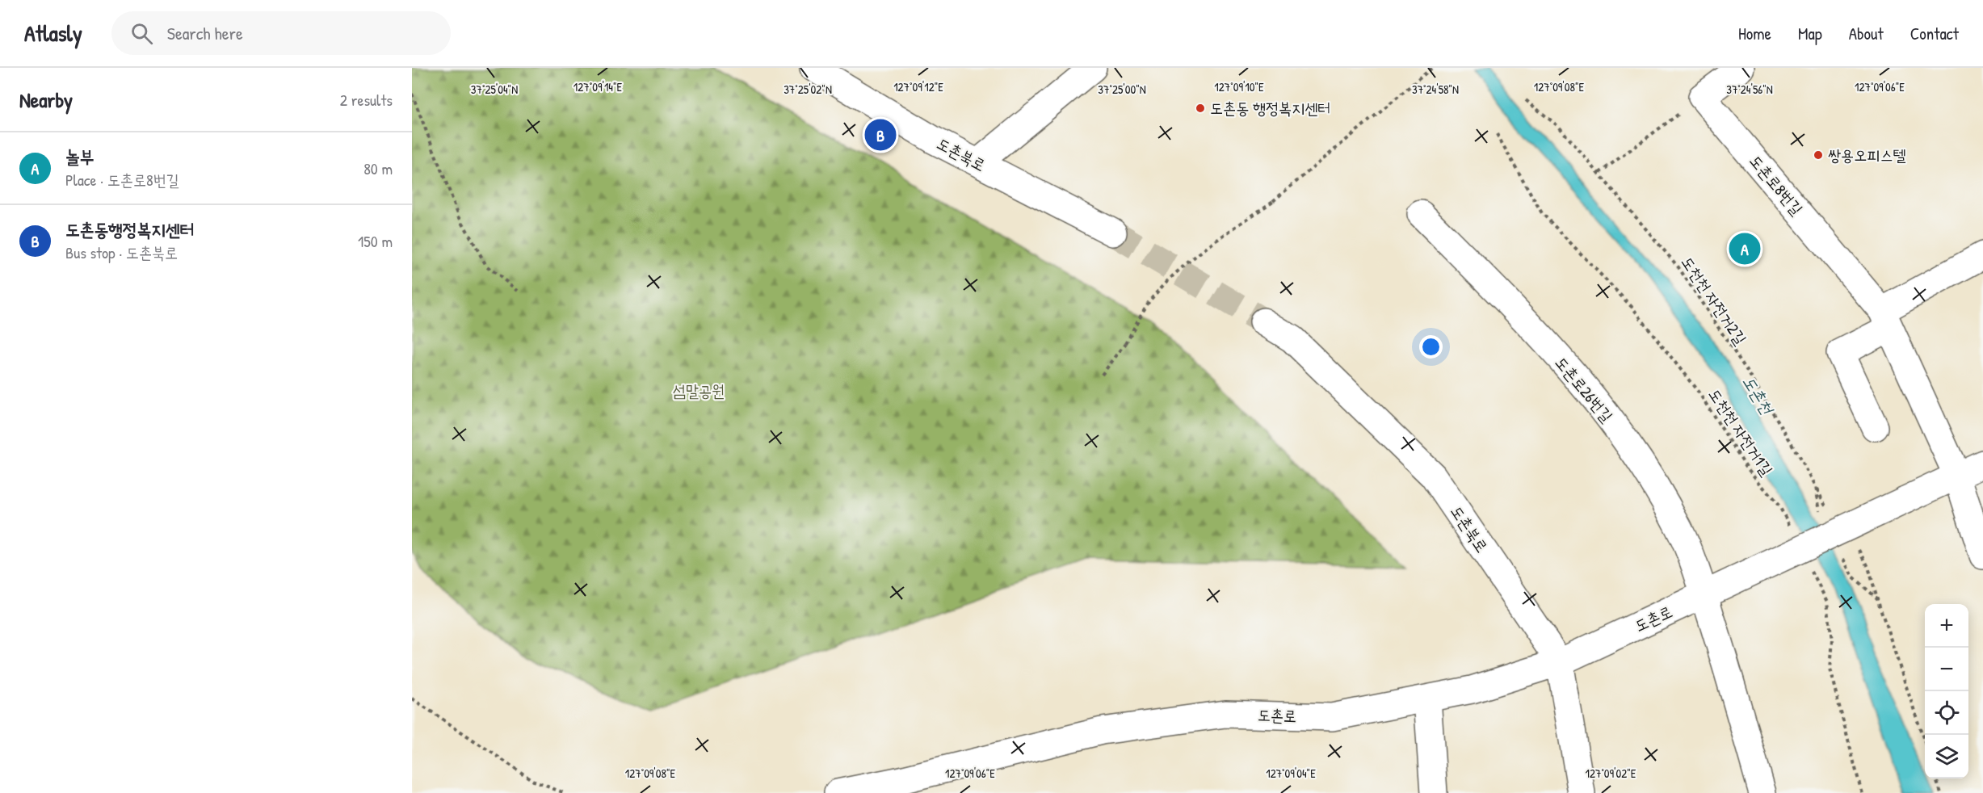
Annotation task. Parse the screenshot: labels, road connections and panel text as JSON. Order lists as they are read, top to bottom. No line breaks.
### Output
{"streets":{"street":["도촌북로","도촌로8번길","도촌로26번길","도촌로"],"path":["도천천 자전거2길","도천천 자전거1길"]},"crossings":[["도촌북로","도촌로"],["도촌로8번길","도촌로"],["도촌로26번길","도촌로"]],"water":["도촌천"],"parks":["섬말공원"],"places":["도촌동 행정복지센터","쌍용오피스텔"],"page":{"header":"Atlasly","search":"Search here","nav":["Home","Map","About","Contact"],"heading":["Nearby","2 results"],"pins":["B","A"],"list":[{"mark":"A","name":"놀부","note":"Place · 도촌로8번길","value":"80 m"},{"mark":"B","name":"도촌동행정복지센터","note":"Bus stop · 도촌북로","value":"150 m"}],"map_buttons":["+","−"]},"coordinates":["127°09'14\"E","127°09'12\"E","127°09'10\"E","127°09'08\"E","127°09'06\"E","37°25'04\"N","37°25'02\"N","37°25'00\"N","37°24'58\"N","37°24'56\"N","127°09'04\"E","127°09'02\"E"]}
